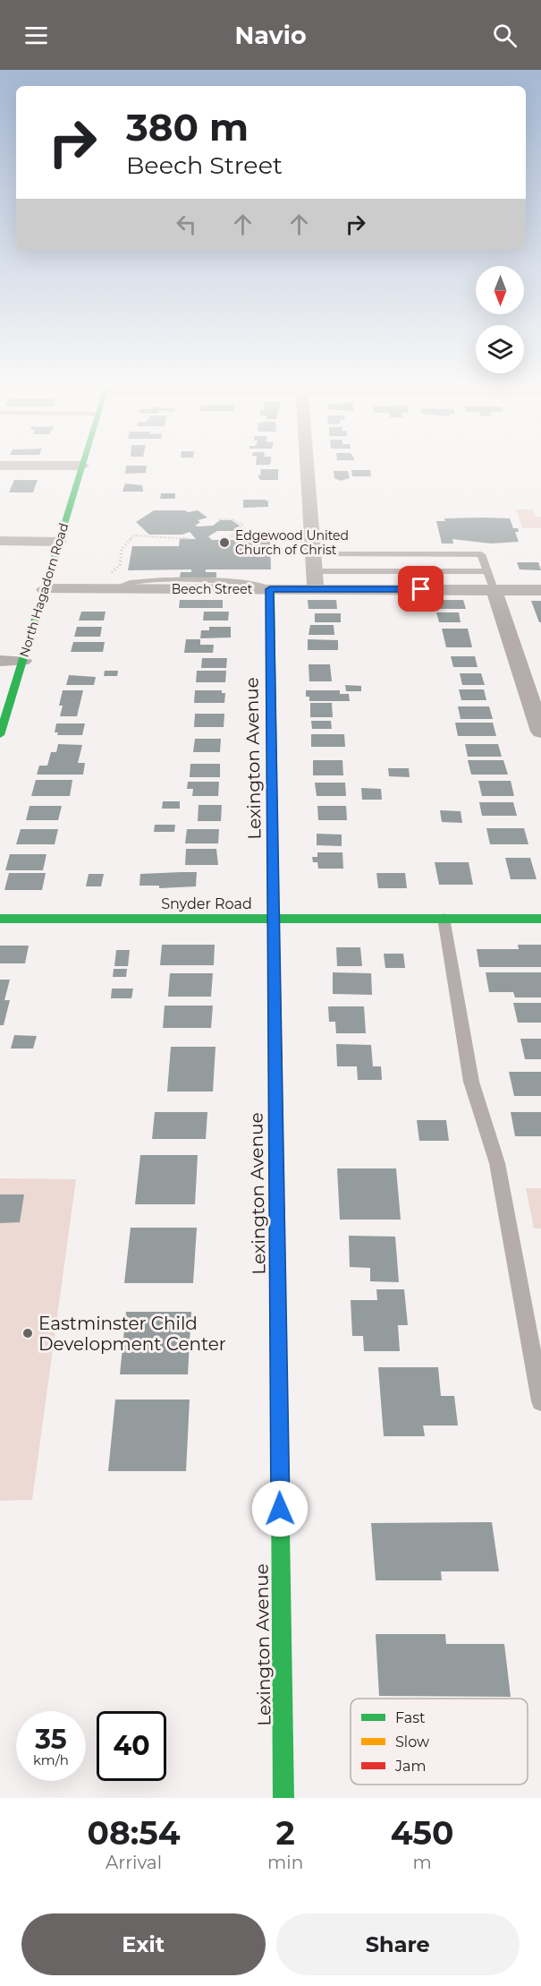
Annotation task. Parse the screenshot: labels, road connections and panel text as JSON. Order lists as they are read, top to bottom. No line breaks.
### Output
{"streets":{"street":["Beech Street","North Hagadorn Road","Lexington Avenue","Snyder Road"]},"crossings":[["Beech Street","North Hagadorn Road"],["Beech Street","Lexington Avenue"],["Lexington Avenue","Snyder Road"]],"places":["Edgewood United Church of Christ","Eastminster Child Development Center"],"legend":["Fast","Slow","Jam"],"north":"bottom","page":{"header":"Navio","turn":["380 m","Beech Street"],"speed":"35 km/h","limit":"40","eta":["08:54","Arrival","2","min","450","m"],"buttons":["Exit","Share"]}}
